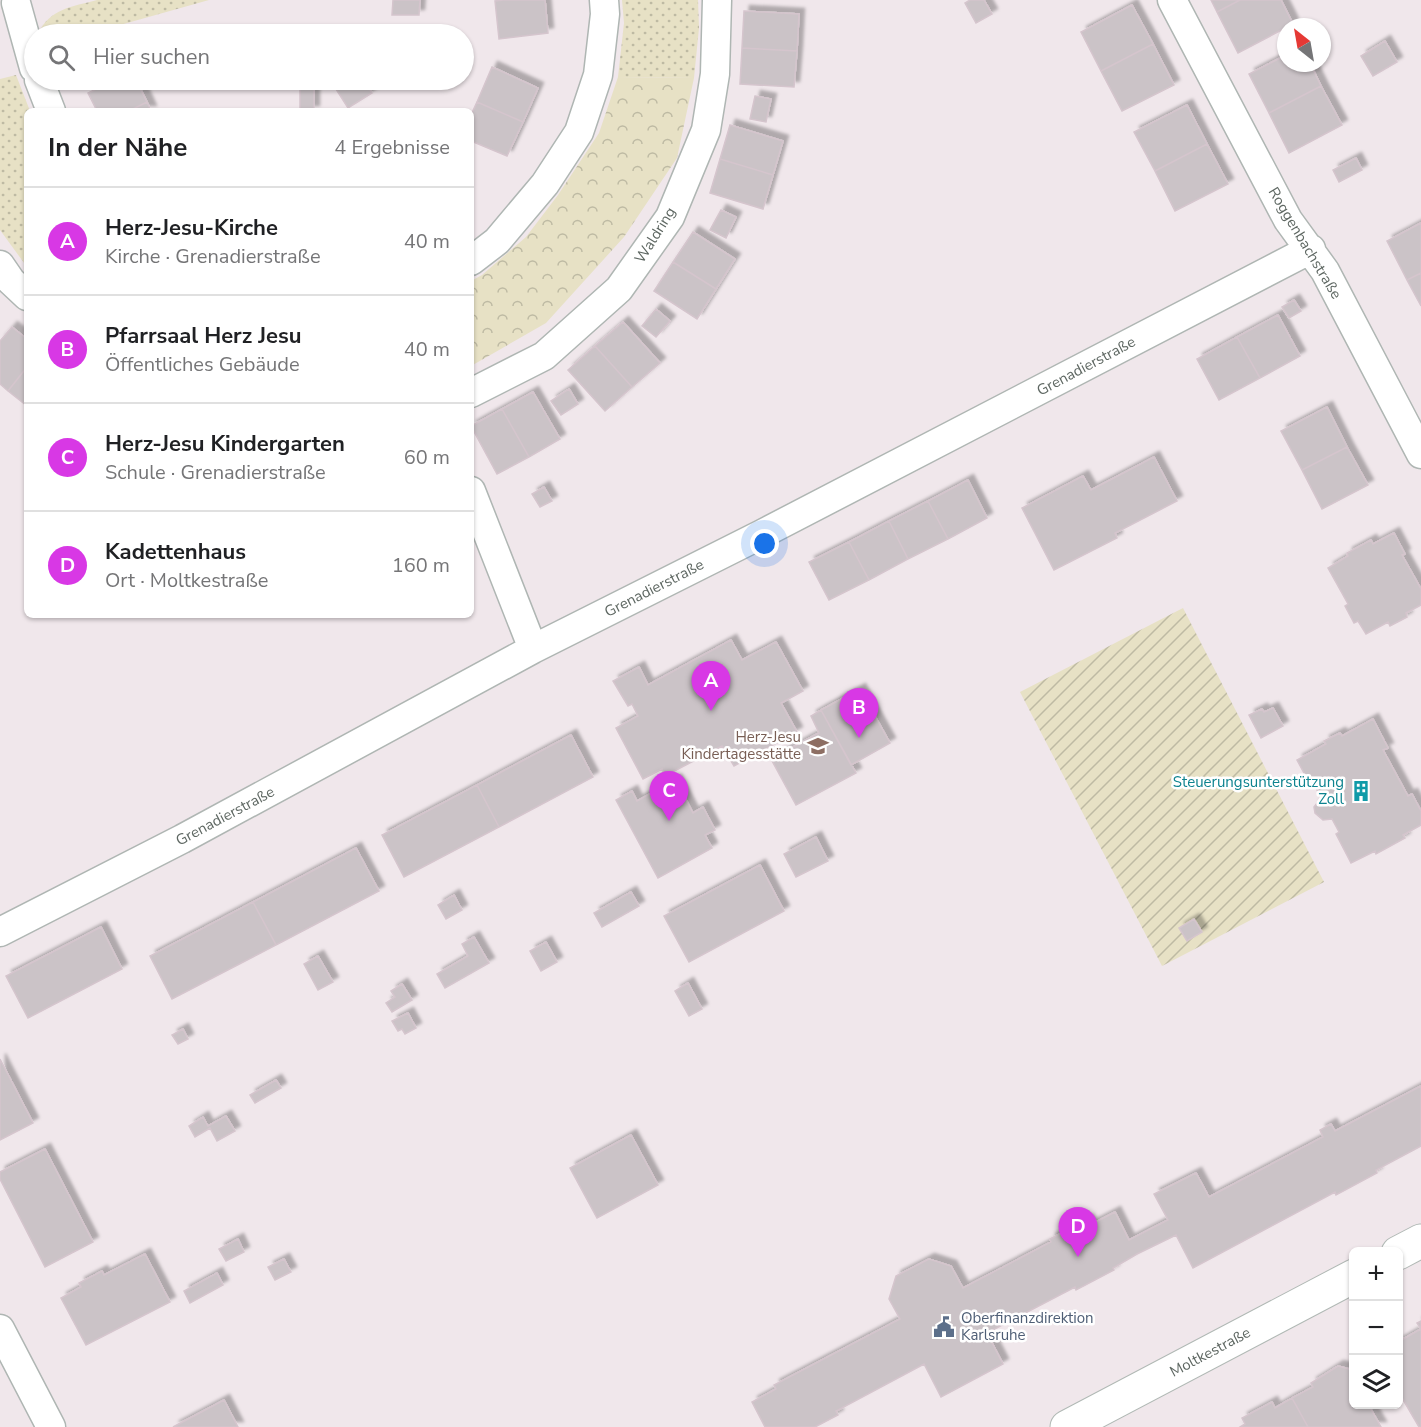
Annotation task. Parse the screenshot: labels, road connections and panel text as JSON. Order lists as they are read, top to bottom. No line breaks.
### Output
{"streets":{"main road":["Moltkestraße"],"street":["Waldring","Roggenbachstraße","Grenadierstraße"]},"crossings":[["Roggenbachstraße","Grenadierstraße"]],"places":{"school or university":["Herz-Jesu Kindertagesstätte"],"building":["Steuerungsunterstützung Zoll"],"public building":["Oberfinanzdirektion Karlsruhe"]},"north":"top left","page":{"search":"Hier suchen","heading":["In der Nähe","4 Ergebnisse"],"list":[{"mark":"A","name":"Herz-Jesu-Kirche","note":"Kirche · Grenadierstraße","value":"40 m"},{"mark":"B","name":"Pfarrsaal Herz Jesu","note":"Öffentliches Gebäude","value":"40 m"},{"mark":"C","name":"Herz-Jesu Kindergarten","note":"Schule · Grenadierstraße","value":"60 m"},{"mark":"D","name":"Kadettenhaus","note":"Ort · Moltkestraße","value":"160 m"}],"pins":["A","B","C","D"],"map_buttons":["+","−"]}}
